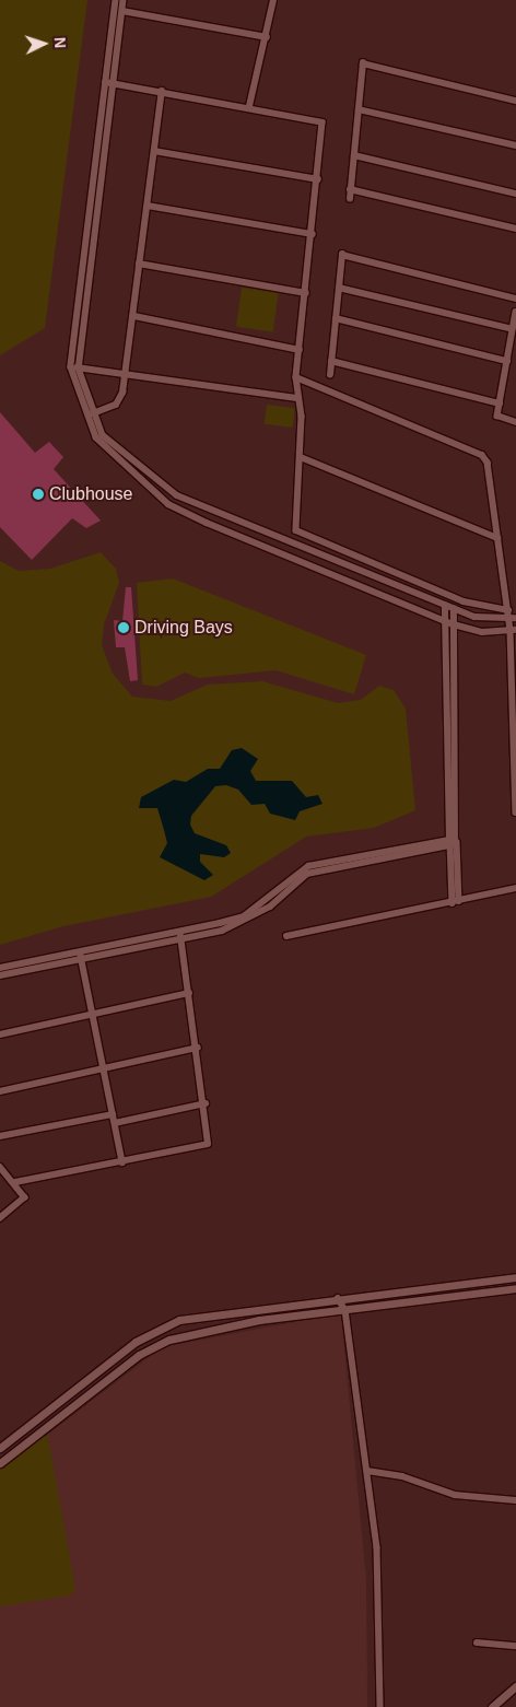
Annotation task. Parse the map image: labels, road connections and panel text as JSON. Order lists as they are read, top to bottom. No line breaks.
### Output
{"places":["Clubhouse","Driving Bays"],"north":"right"}
